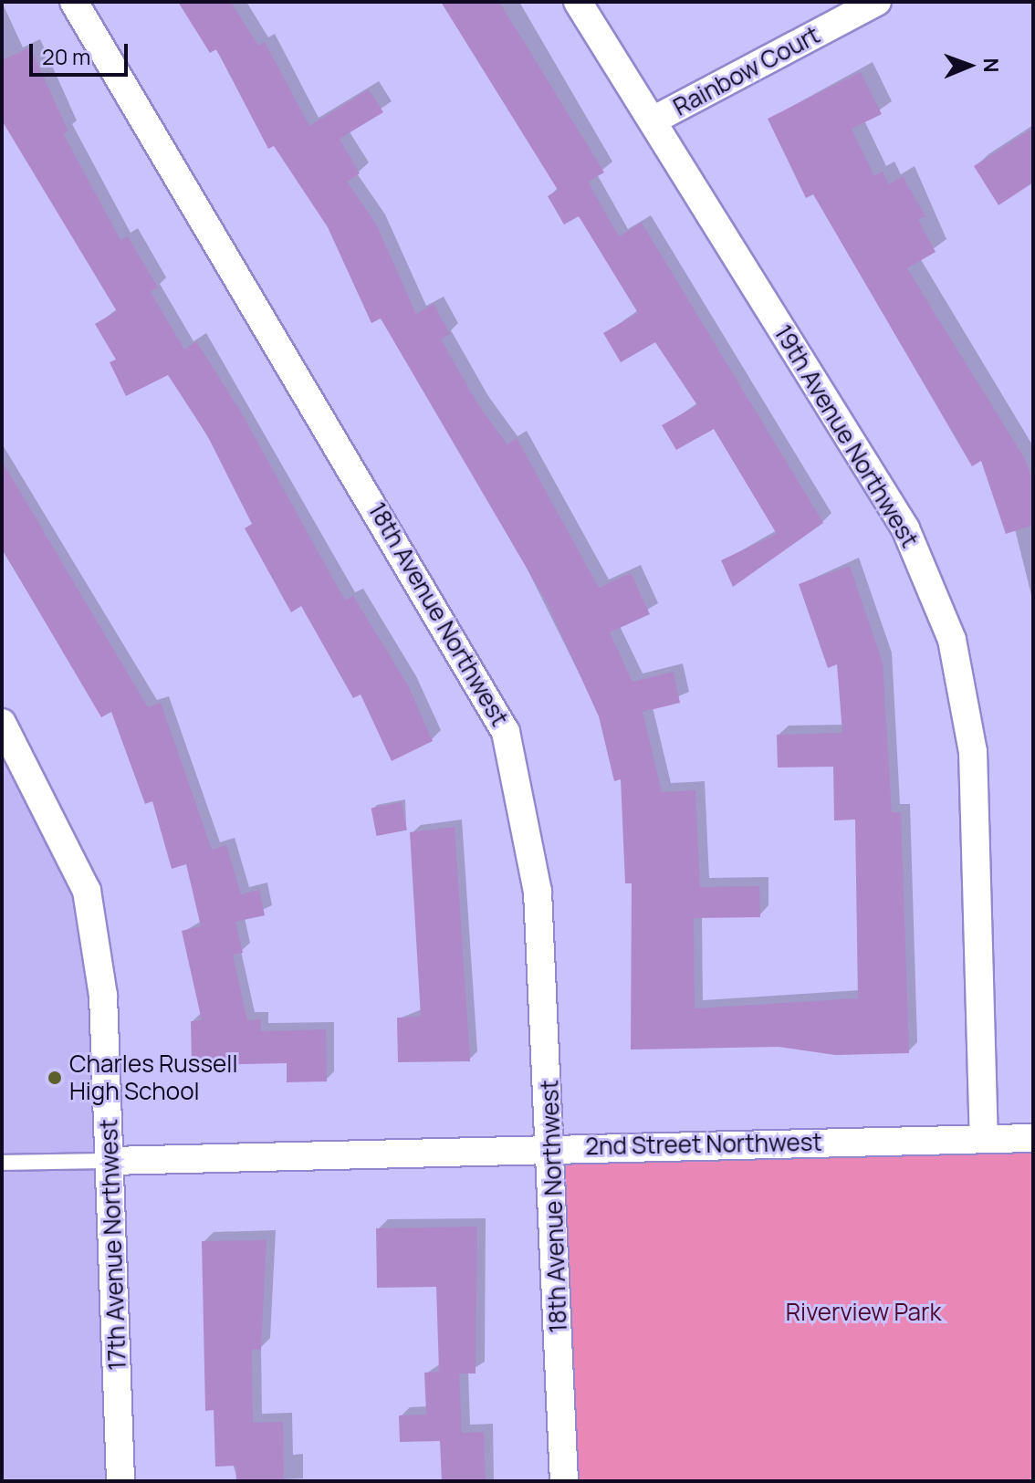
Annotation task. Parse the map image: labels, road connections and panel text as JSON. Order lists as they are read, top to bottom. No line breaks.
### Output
{"streets":{"street":["Rainbow Court","19th Avenue Northwest","18th Avenue Northwest","2nd Street Northwest","17th Avenue Northwest"]},"crossings":[["Rainbow Court","19th Avenue Northwest"],["19th Avenue Northwest","2nd Street Northwest"],["18th Avenue Northwest","2nd Street Northwest"],["2nd Street Northwest","17th Avenue Northwest"]],"parks":["Riverview Park"],"places":["Charles Russell High School"],"scale_bar":"20 m","north":"right"}
